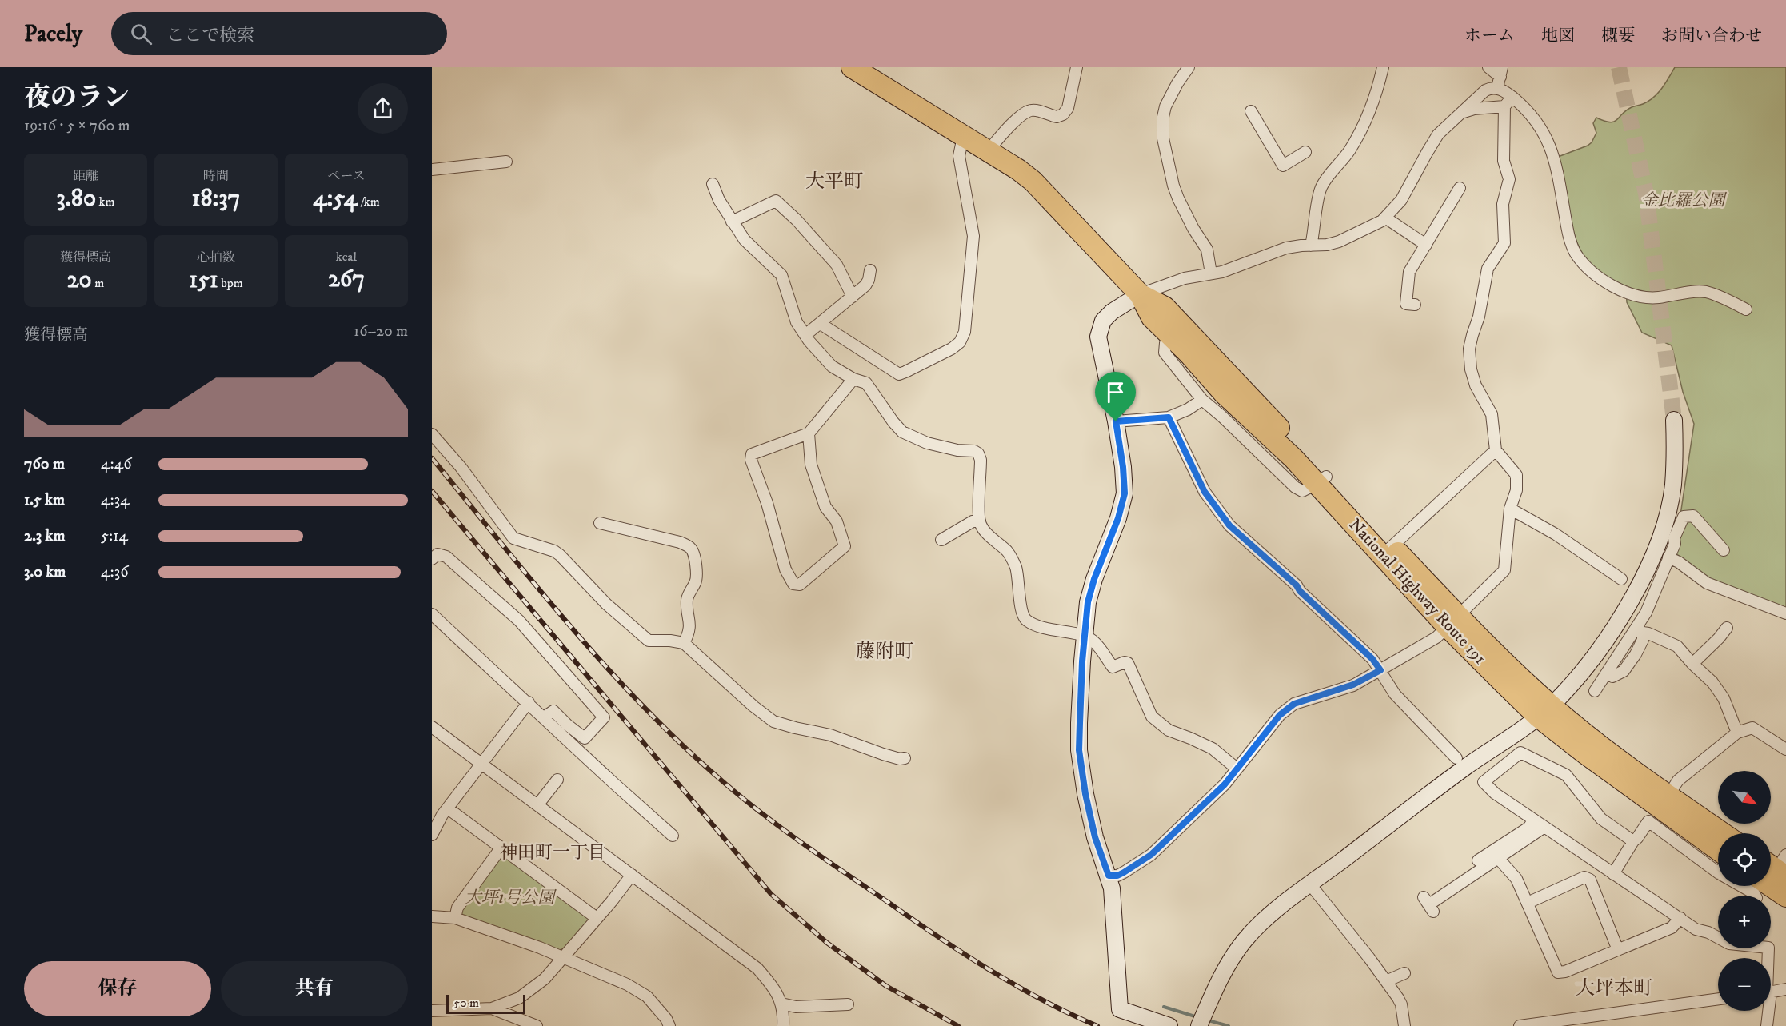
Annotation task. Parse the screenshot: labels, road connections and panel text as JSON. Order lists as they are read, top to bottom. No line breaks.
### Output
{"streets":{"highway":["National Highway Route 191"]},"districts":["大平町","藤附町","神田町一丁目","大坪本町"],"parks":["金比羅公園","大坪1号公園"],"scale_bar":"50 m","north":"bottom right","page":{"header":"Pacely","search":"ここで検索","nav":["ホーム","地図","概要","お問い合わせ"],"heading":["夜のラン","19:16 · 5 × 760 m"],"stats":[["距離","3.80 km"],["時間","18:37"],["ペース","4:54 /km"],["獲得標高","20 m"],["心拍数","151 bpm"],["kcal","267"]],"chart":["獲得標高","16–20 m"],"list":[{"name":"760 m","note":"4:46"},{"name":"1.5 km","note":"4:34"},{"name":"2.3 km","note":"5:14"},{"name":"3.0 km","note":"4:36"}],"map_buttons":["+","−"],"buttons":["保存","共有"],"scale":"50 m"}}
